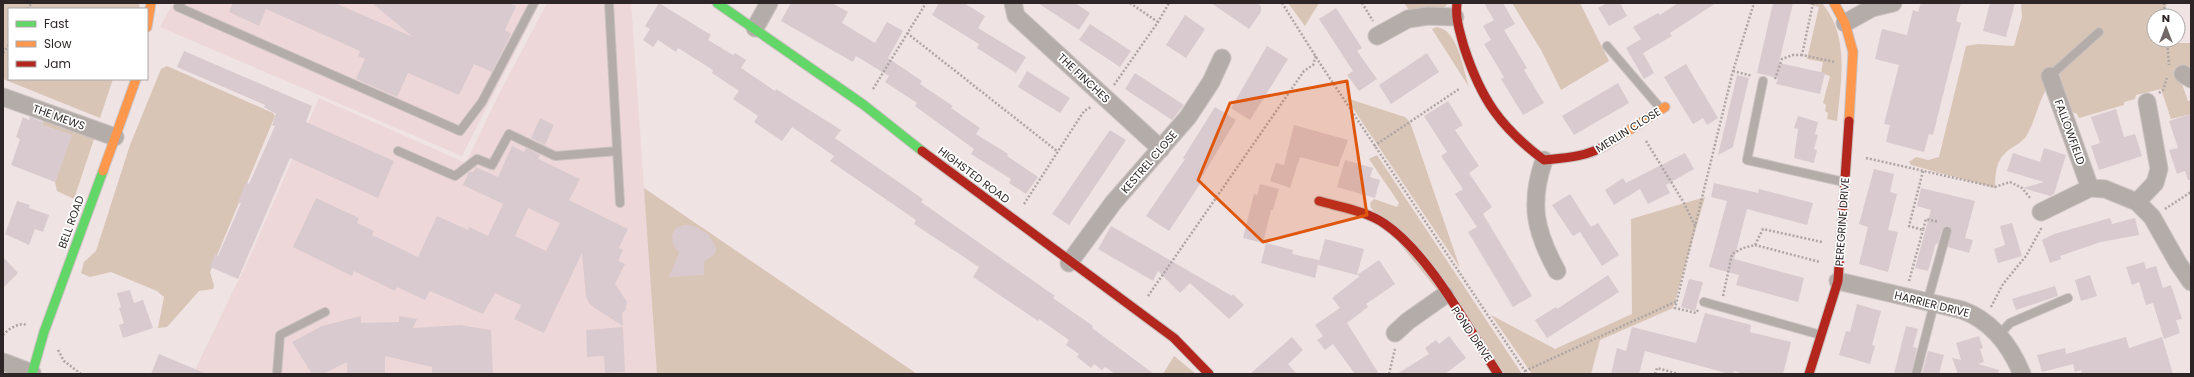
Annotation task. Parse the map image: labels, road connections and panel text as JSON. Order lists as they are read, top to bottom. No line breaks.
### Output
{"streets":{"street":["THE FINCHES","THE MEWS","MERLIN CLOSE","FALLOWFIELD","KESTREL CLOSE","HIGHSTED ROAD","BELL ROAD","PEREGRINE DRIVE","HARRIER DRIVE","POND DRIVE"]},"crossings":[["THE FINCHES","KESTREL CLOSE"],["THE MEWS","BELL ROAD"],["KESTREL CLOSE","HIGHSTED ROAD"],["PEREGRINE DRIVE","HARRIER DRIVE"]],"legend":["Fast","Slow","Jam"],"north":"top"}
